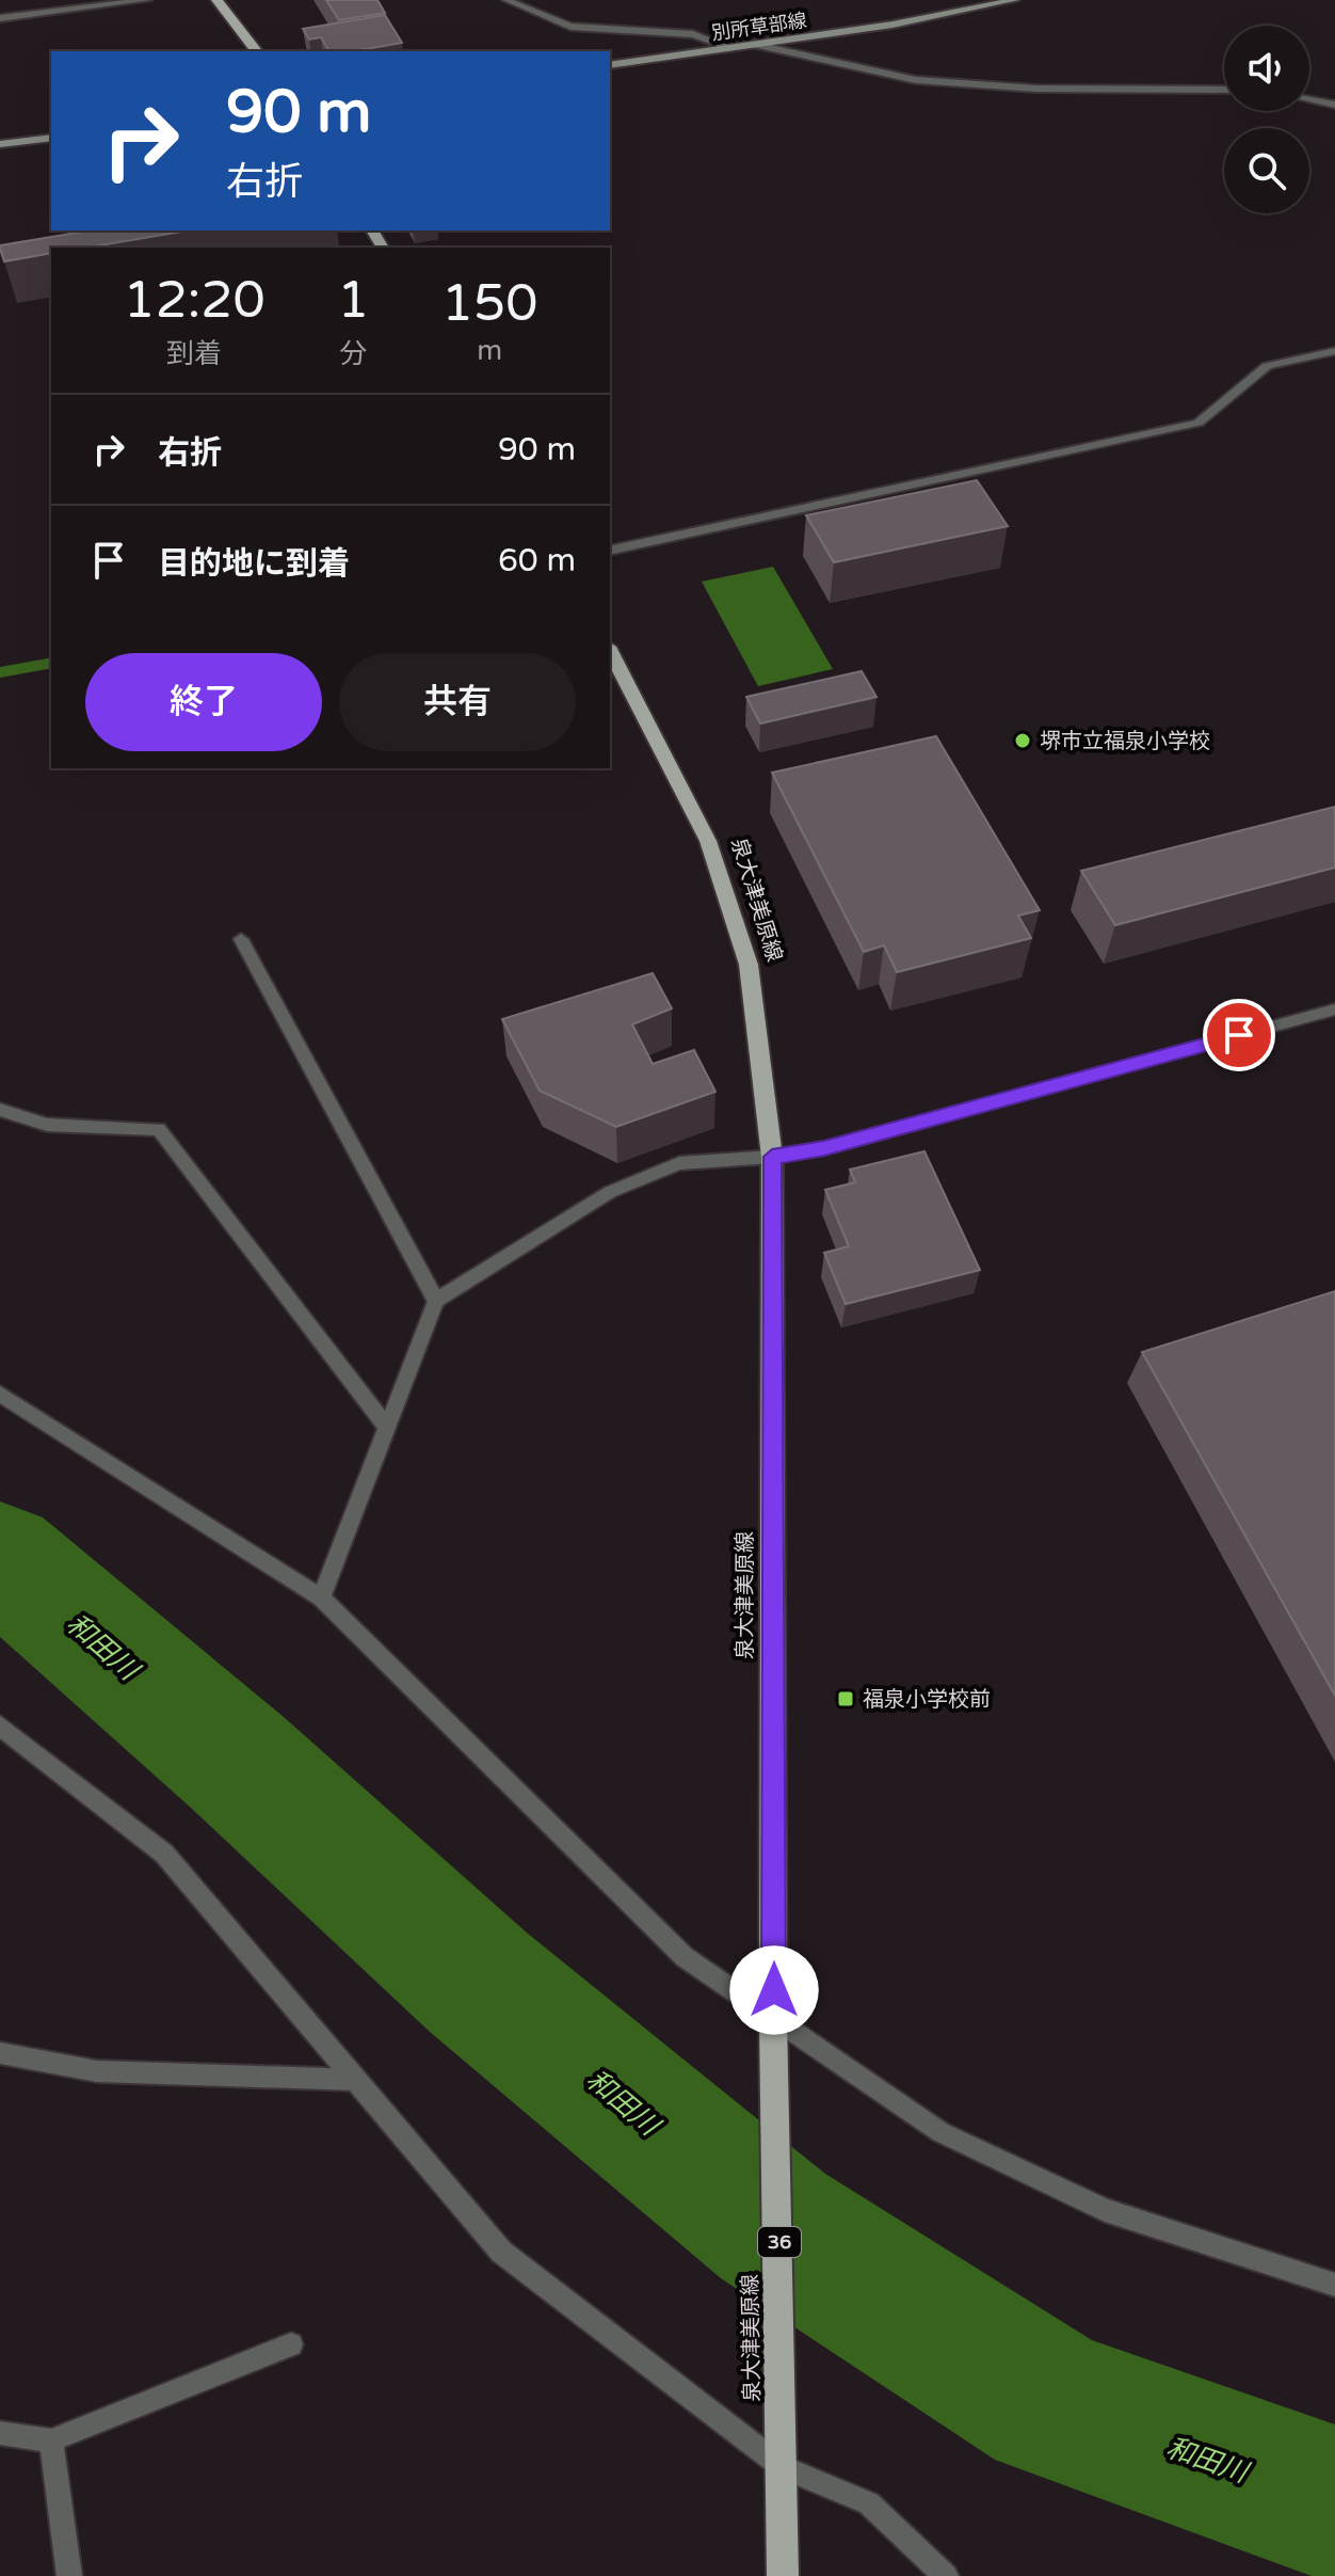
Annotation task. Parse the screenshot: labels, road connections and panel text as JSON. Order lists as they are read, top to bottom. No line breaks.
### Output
{"streets":{"main road":["別所草部線","泉大津美原線","36"]},"water":["和田川"],"places":{"other":["堺市立福泉小学校"],"transit":["福泉小学校前"]},"page":{"turn":["90 m","右折"],"eta":["12:20","到着","1","分","150","m"],"list":[{"name":"右折","value":"90 m"},{"name":"目的地に到着","value":"60 m"}],"buttons":["終了","共有"]}}
